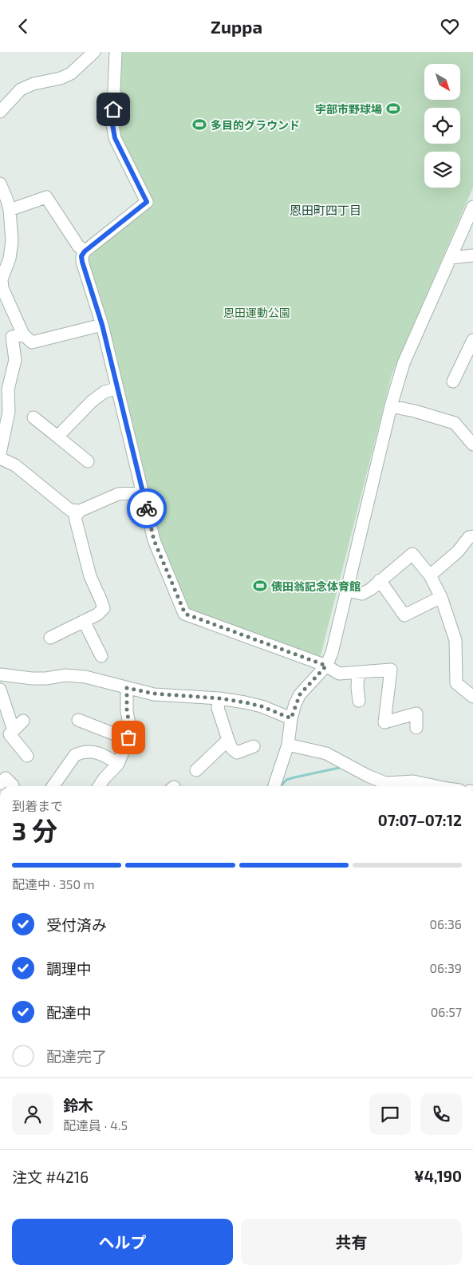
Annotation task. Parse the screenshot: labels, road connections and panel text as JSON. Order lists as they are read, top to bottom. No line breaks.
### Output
{"districts":["恩田町四丁目"],"parks":["恩田運動公園"],"places":{"sports":["宇部市野球場","多目的グラウンド","俵田翁記念体育館"]},"north":"bottom right","page":{"header":"Zuppa","heading":["3 分","到着まで","07:07–07:12"],"panel":["鈴木","配達員 · 4.5","注文 #4216","¥4,190"],"bar":"配達中 · 350 m","list":[["受付済み","06:36"],["調理中","06:39"],["配達中","06:57"],"配達完了"],"buttons":["ヘルプ","共有"]}}
